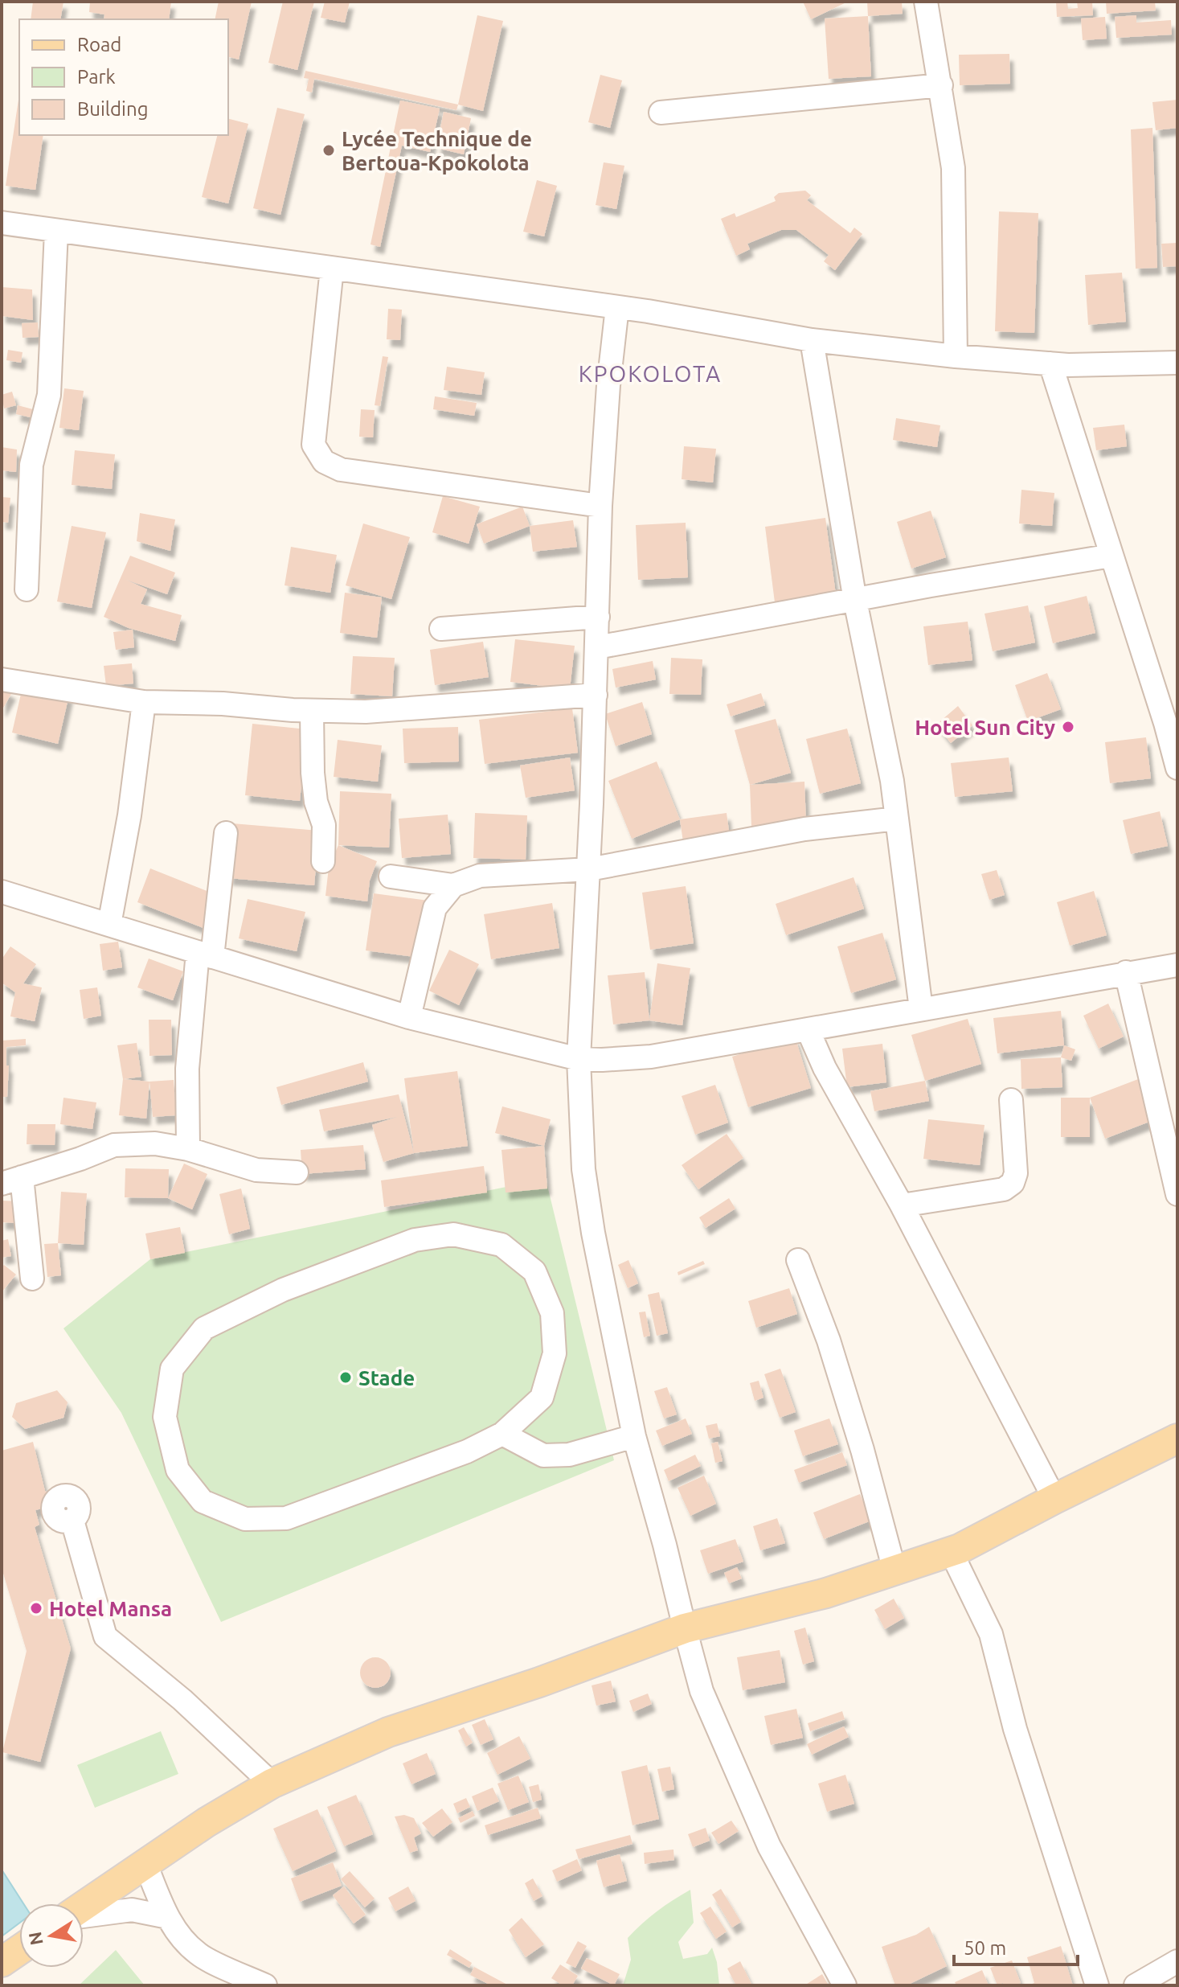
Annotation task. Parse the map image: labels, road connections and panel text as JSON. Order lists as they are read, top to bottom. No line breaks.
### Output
{"districts":["KPOKOLOTA"],"places":["Lycée Technique de Bertoua-Kpokolota","Hotel Sun City","Stade","Hotel Mansa"],"legend":["Road","Park","Building"],"scale_bar":"50 m","north":"left"}
